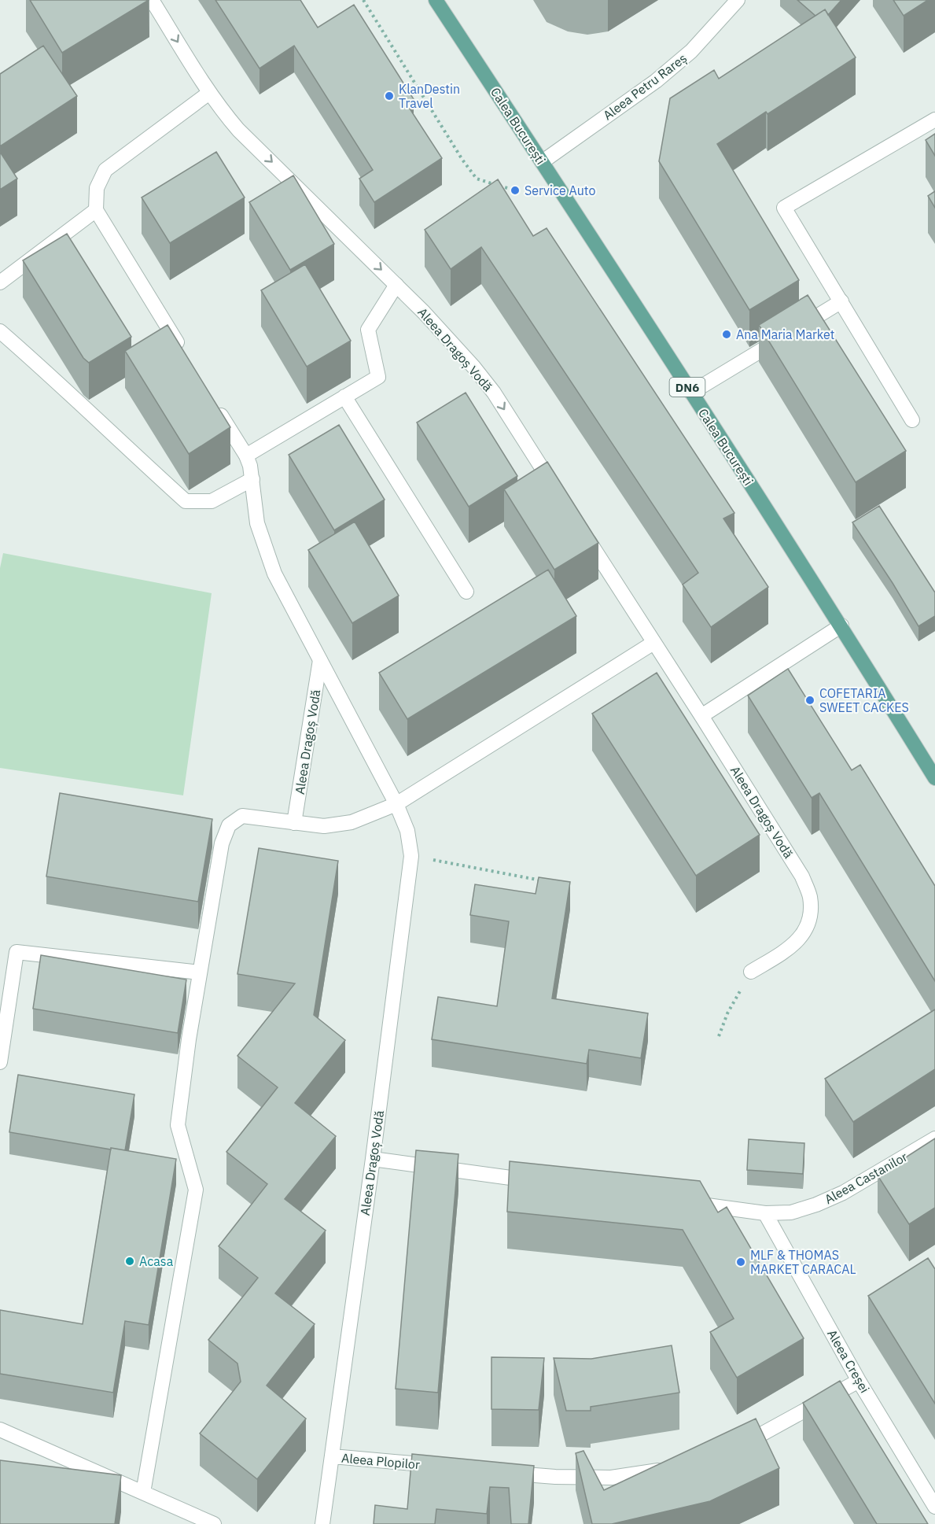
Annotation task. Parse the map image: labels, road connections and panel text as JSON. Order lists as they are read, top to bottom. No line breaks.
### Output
{"streets":{"main road":["Calea București","DN6"],"street":["Aleea Petru Rareș","Aleea Dragoș Vodă","Aleea Castanilor","Aleea Creșei","Aleea Plopilor"]},"crossings":[["Aleea Petru Rareș","Calea București"],["Aleea Dragoș Vodă","Aleea Plopilor"],["Aleea Castanilor","Aleea Creșei"]],"places":["KlanDestin Travel","Service Auto","Ana Maria Market","COFETARIA SWEET CACKES","Acasa","MLF & THOMAS MARKET CARACAL"]}
